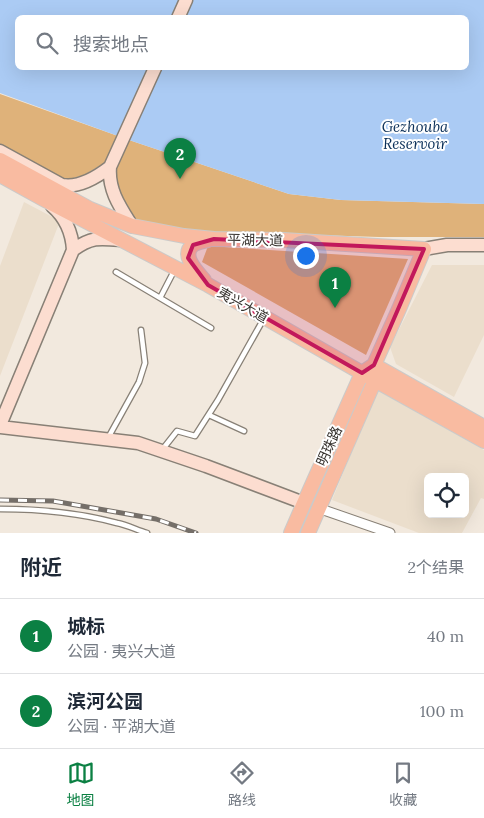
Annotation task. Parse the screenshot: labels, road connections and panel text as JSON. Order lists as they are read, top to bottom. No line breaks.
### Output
{"streets":{"main road":["平湖大道","夷兴大道","明珠路"]},"crossings":[["平湖大道","明珠路"],["夷兴大道","明珠路"]],"water":["Gezhouba Reservoir"],"page":{"search":"搜索地点","pins":["2","1"],"heading":["附近","2个结果"],"list":[{"mark":"1","name":"城标","note":"公园 · 夷兴大道","value":"40 m"},{"mark":"2","name":"滨河公园","note":"公园 · 平湖大道","value":"100 m"}],"nav":["地图","路线","收藏"]}}
